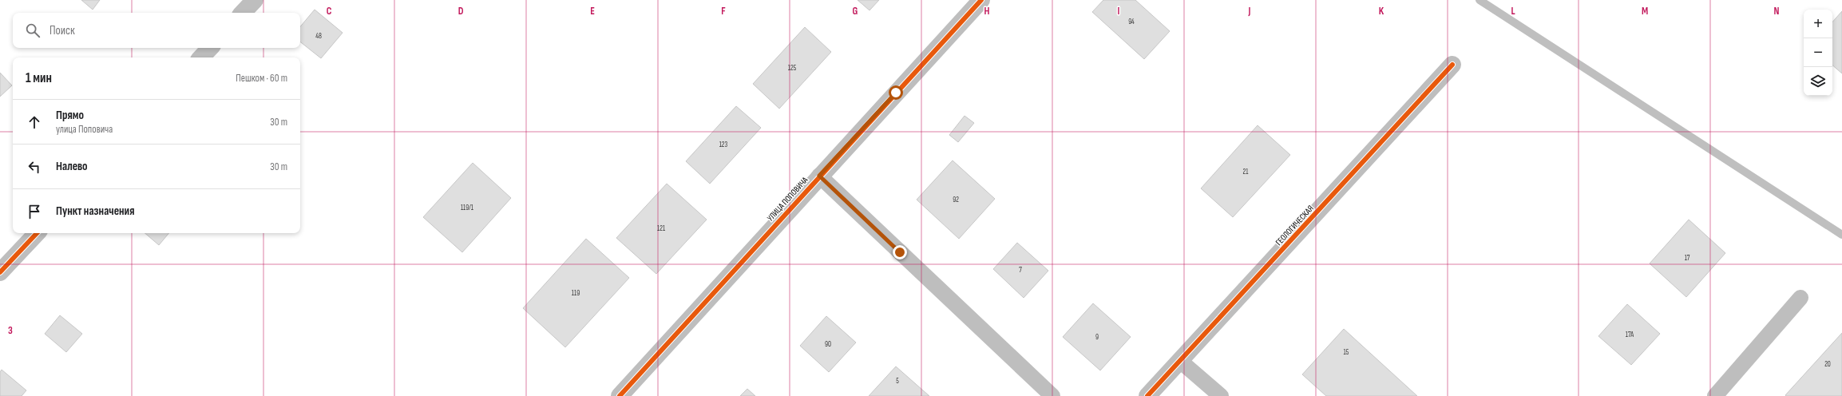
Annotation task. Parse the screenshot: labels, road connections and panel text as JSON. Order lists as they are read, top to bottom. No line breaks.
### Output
{"streets":{"street":["УЛИЦА ПОПОВИЧА","ГЕОЛОГИЧЕСКАЯ"]},"house_numbers":["94","48","125","123","21","92","119/1","121","17","7","119","17А","9","90","15","20","5"],"page":{"map_buttons":["+","−"],"search":"Поиск","heading":["1 мин","Пешком · 60 m"],"list":[["Прямо","улица Поповича","30 m"],["Налево","30 m"],"Пункт назначения"]},"grid":{"columns":["C","D","E","F","G","H","I","J","K","L","M","N"],"rows":["3"]}}
